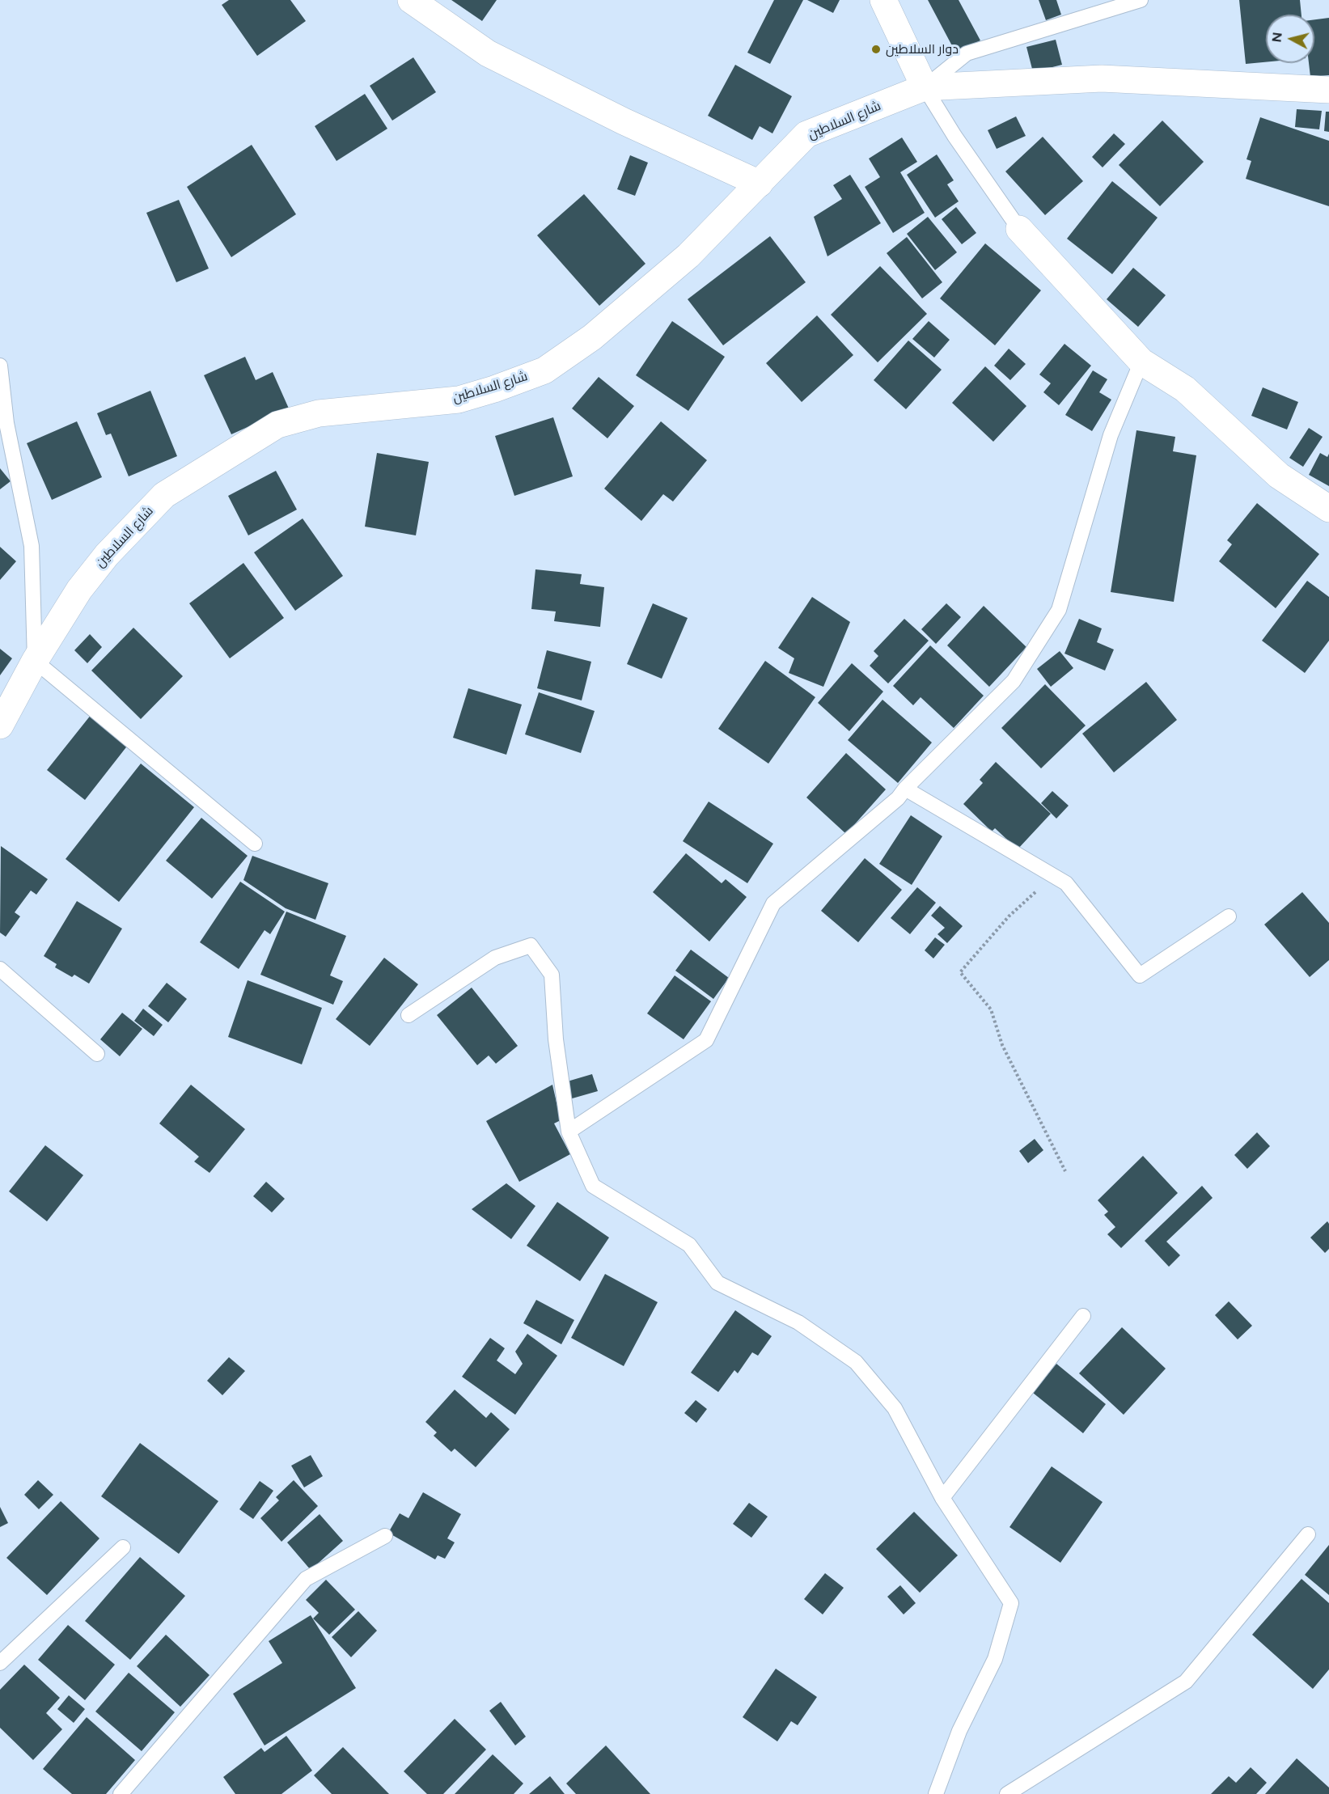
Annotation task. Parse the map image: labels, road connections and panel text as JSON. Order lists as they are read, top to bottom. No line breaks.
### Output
{"streets":{"main road":["شارع السلاطين"]},"places":["دوار السلاطين"],"north":"left"}
